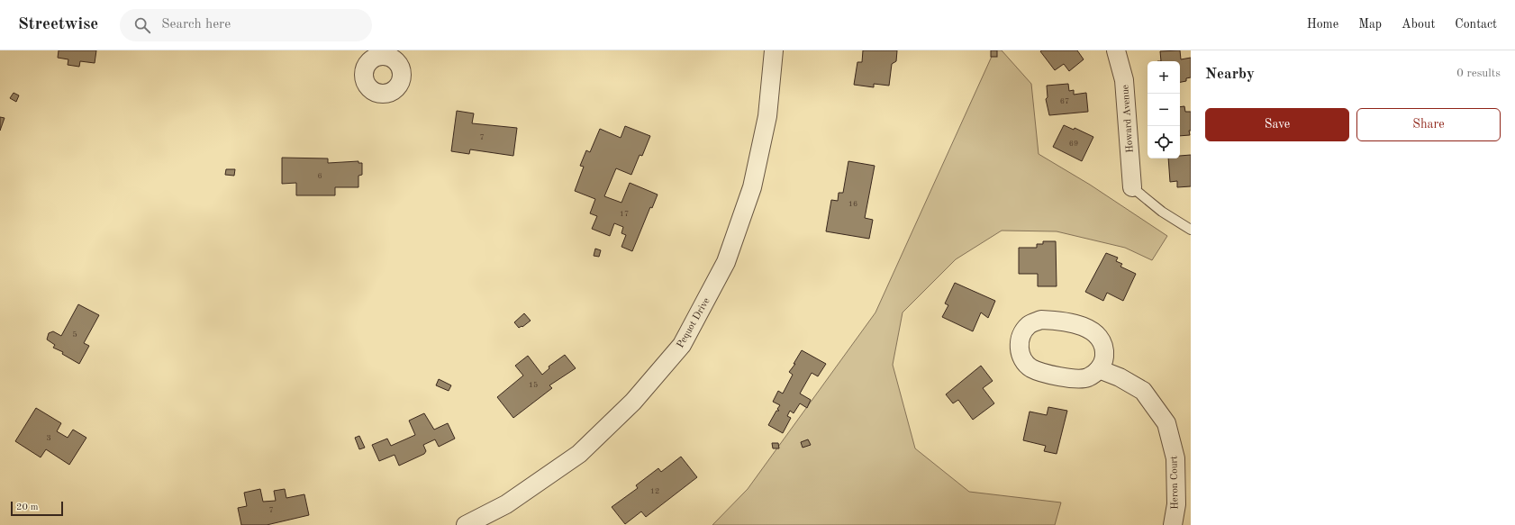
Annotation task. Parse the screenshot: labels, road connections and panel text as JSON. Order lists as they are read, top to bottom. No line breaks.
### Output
{"streets":{"street":["Howard Avenue","Pequot Drive","Heron Court"]},"house_numbers":["67","7","69","6","16","17","5","15","3","12","7"],"scale_bar":"20 m","page":{"header":"Streetwise","search":"Search here","nav":["Home","Map","About","Contact"],"heading":["Nearby","0 results"],"map_buttons":["+","−"],"buttons":["Save","Share"],"scale":"20 m"}}
